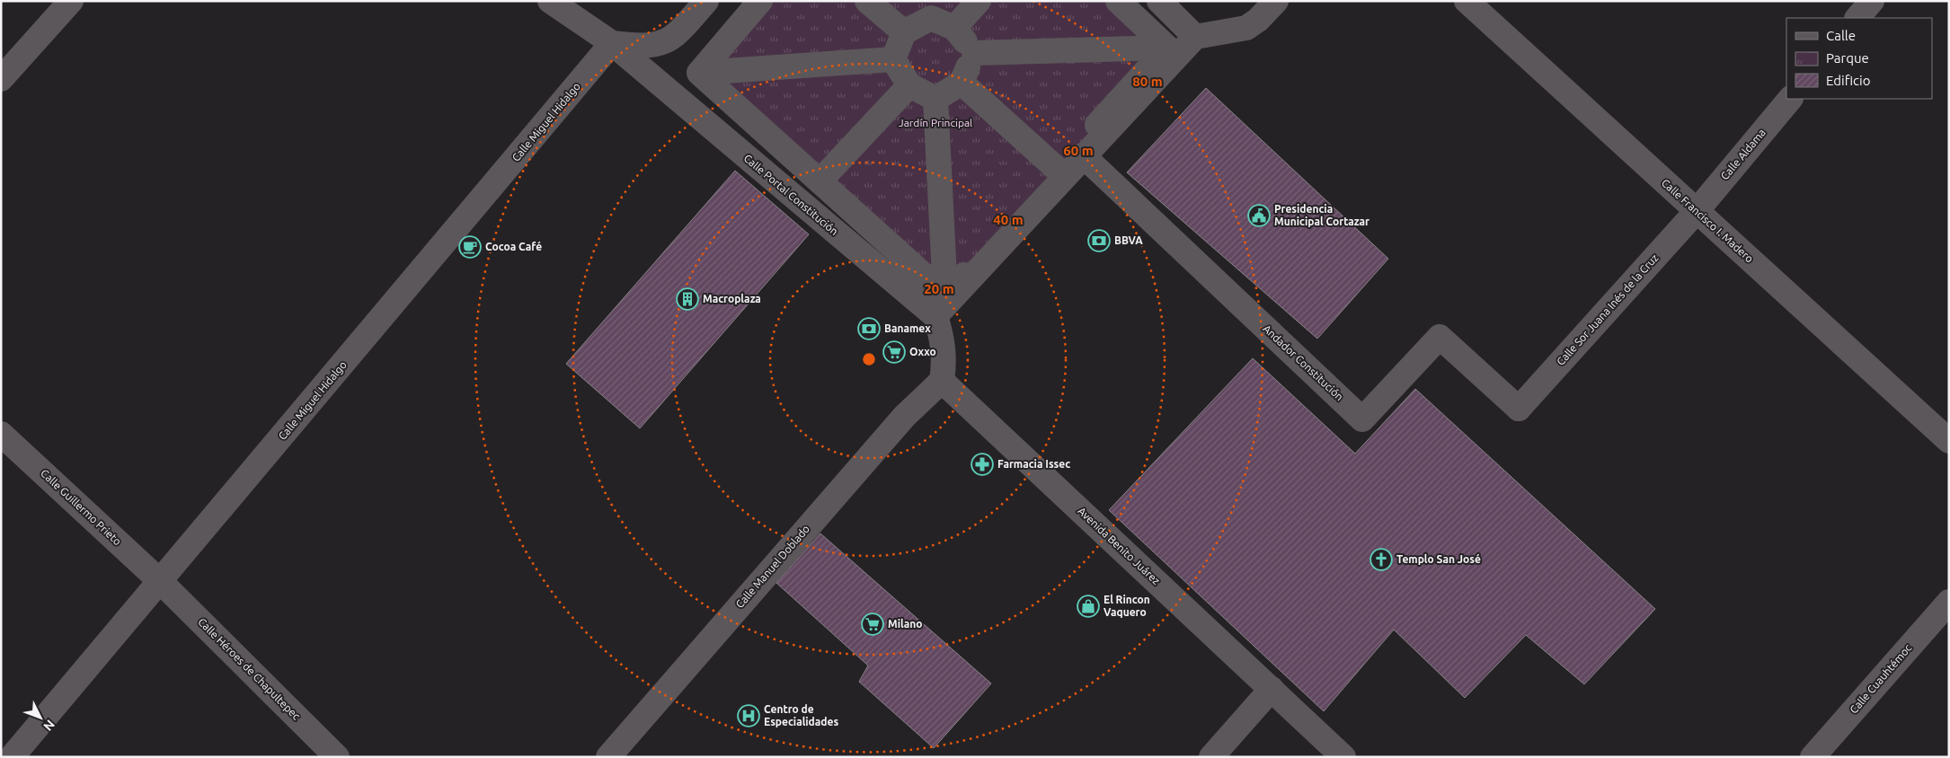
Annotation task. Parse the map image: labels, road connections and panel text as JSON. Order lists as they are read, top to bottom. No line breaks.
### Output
{"streets":{"street":["Calle Miguel Hidalgo","Calle Aldama","Calle Portal Constitución","Calle Francisco I. Madero","Calle Sor Juana Inés de la Cruz","Andador Constitución","Calle Guillermo Prieto","Avenida Benito Juárez","Calle Manuel Doblado","Calle Héroes de Chapultepec","Calle Cuauhtémoc"]},"crossings":[["Calle Miguel Hidalgo","Calle Portal Constitución"],["Calle Miguel Hidalgo","Calle Guillermo Prieto"],["Calle Miguel Hidalgo","Calle Héroes de Chapultepec"],["Calle Aldama","Calle Francisco I. Madero"],["Calle Aldama","Calle Sor Juana Inés de la Cruz"],["Calle Francisco I. Madero","Calle Sor Juana Inés de la Cruz"],["Calle Sor Juana Inés de la Cruz","Andador Constitución"],["Calle Guillermo Prieto","Calle Héroes de Chapultepec"],["Avenida Benito Juárez","Calle Manuel Doblado"]],"parks":["Jardín Principal"],"places":{"public building":["Presidencia Municipal Cortazar"],"bank":["BBVA","Banamex"],"cafe":["Cocoa Café"],"building":["Macroplaza"],"supermarket":["Oxxo","Milano"],"pharmacy":["Farmacia Issec"],"church":["Templo San José"],"shop":["El Rincon Vaquero"],"hospital":["Centro de Especialidades"]},"legend":["Calle","Parque","Edificio"],"north":"bottom right","rings":["80 m","60 m","40 m","20 m"]}
